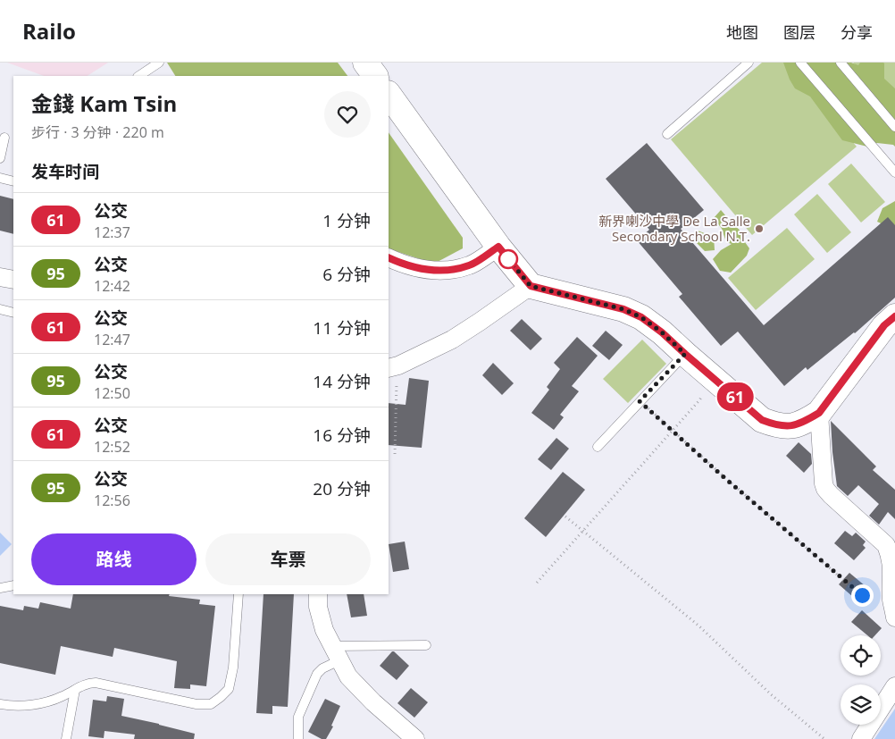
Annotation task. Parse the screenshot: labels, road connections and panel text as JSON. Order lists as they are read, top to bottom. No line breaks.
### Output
{"places":["新界喇沙中學 De La Salle Secondary School N.T."],"lines":["bus line 61"],"page":{"header":"Railo","nav":["地图","图层","分享"],"on_map":"61","heading":[["金錢 Kam Tsin","步行 · 3 分钟 · 220 m"],"发车时间"],"list":[{"mark":"61","name":"公交","note":"12:37","value":"1 分钟"},{"mark":"95","name":"公交","note":"12:42","value":"6 分钟"},{"mark":"61","name":"公交","note":"12:47","value":"11 分钟"},{"mark":"95","name":"公交","note":"12:50","value":"14 分钟"},{"mark":"61","name":"公交","note":"12:52","value":"16 分钟"},{"mark":"95","name":"公交","note":"12:56","value":"20 分钟"}],"buttons":["路线","车票"]}}
